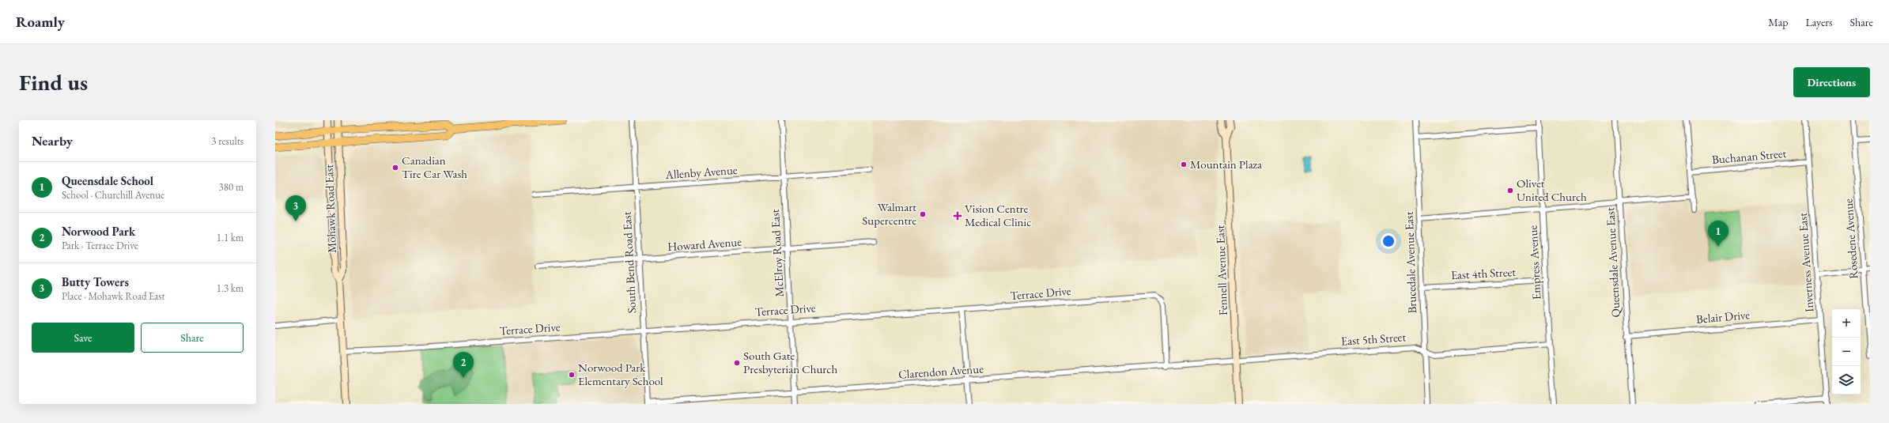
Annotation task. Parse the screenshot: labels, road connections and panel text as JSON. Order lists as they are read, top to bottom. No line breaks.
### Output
{"streets":{"main road":["Mohawk Road East","Fennell Avenue East"],"street":["Buchanan Street","Allenby Avenue","Rosedene Avenue","Howard Avenue","McElroy Road East","South Bend Road East","Brucedale Avenue East","Empress Avenue","Queensdale Avenue East","Inverness Avenue East","East 4th Street","Terrace Drive","Belair Drive","East 5th Street","Clarendon Avenue"]},"crossings":[["Buchanan Street","Inverness Avenue East"],["Allenby Avenue","McElroy Road East"],["Allenby Avenue","South Bend Road East"],["Mohawk Road East","Terrace Drive"],["Howard Avenue","McElroy Road East"],["Howard Avenue","South Bend Road East"],["McElroy Road East","Terrace Drive"],["McElroy Road East","Clarendon Avenue"],["South Bend Road East","Terrace Drive"],["South Bend Road East","Clarendon Avenue"],["Brucedale Avenue East","East 4th Street"],["Brucedale Avenue East","East 5th Street"],["Empress Avenue","East 4th Street"],["Empress Avenue","East 5th Street"],["Queensdale Avenue East","Belair Drive"],["Inverness Avenue East","Belair Drive"],["Fennell Avenue East","East 5th Street"],["Fennell Avenue East","Clarendon Avenue"],["Terrace Drive","Clarendon Avenue"],["East 5th Street","Clarendon Avenue"]],"places":{"other":["Mountain Plaza","Canadian Tire Car Wash","Olivet United Church","Walmart Supercentre","South Gate Presbyterian Church","Norwood Park Elementary School"],"health":["Vision Centre Medical Clinic"]},"page":{"header":"Roamly","nav":["Map","Layers","Share"],"buttons":["Directions",["Save","Share"]],"title":"Find us","heading":["Nearby","3 results"],"list":[{"mark":"1","name":"Queensdale School","note":"School · Churchill Avenue","value":"380 m"},{"mark":"2","name":"Norwood Park","note":"Park · Terrace Drive","value":"1.1 km"},{"mark":"3","name":"Butty Towers","note":"Place · Mohawk Road East","value":"1.3 km"}],"pins":["3","1","2"],"map_buttons":["+","−"]}}
